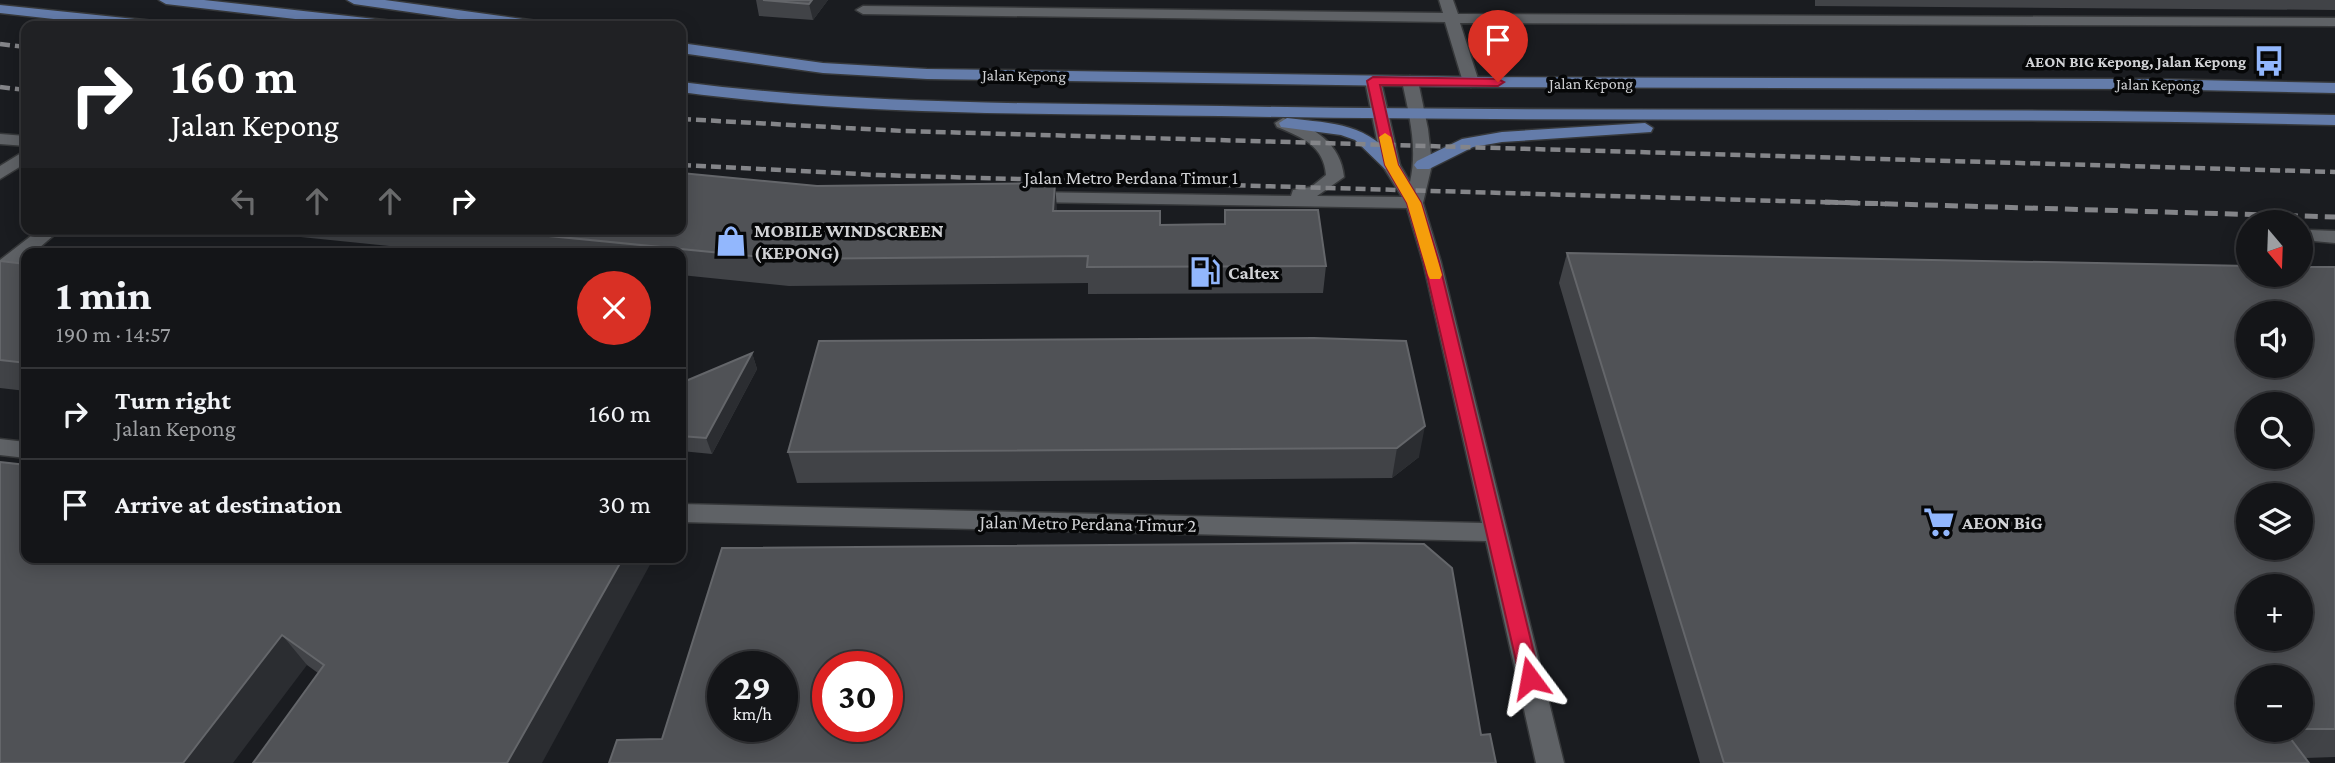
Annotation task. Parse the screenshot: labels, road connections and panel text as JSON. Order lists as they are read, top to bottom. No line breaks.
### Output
{"streets":{"main road":["Jalan Kepong"],"street":["Jalan Metro Perdana Timur 1","Jalan Metro Perdana Timur 2"]},"places":{"bus stop":["AEON BIG Kepong, Jalan Kepong"],"shop":["MOBILE WINDSCREEN (KEPONG)"],"fuel station":["Caltex"],"supermarket":["AEON BiG"]},"north":"bottom","page":{"turn":["160 m","Jalan Kepong"],"map_buttons":["+","−"],"heading":["1 min","190 m · 14:57"],"list":[{"name":"Turn right","note":"Jalan Kepong","value":"160 m"},{"name":"Arrive at destination","value":"30 m"}],"speed":"29 km/h","limit":"30"}}
